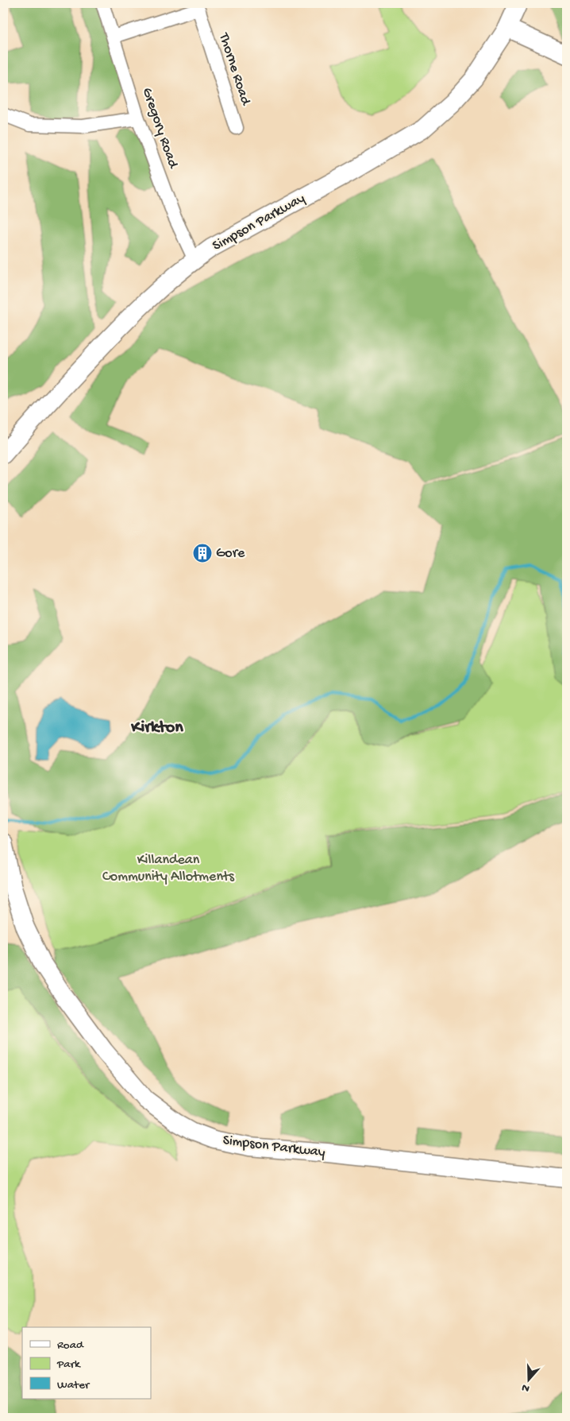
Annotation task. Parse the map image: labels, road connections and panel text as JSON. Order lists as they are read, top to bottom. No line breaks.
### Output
{"streets":{"main road":["Simpson Parkway"],"street":["Thorne Road","Gregory Road"]},"crossings":[["Thorne Road","Gregory Road"],["Gregory Road","Simpson Parkway"]],"districts":["Kirkton"],"parks":["Killandean Community Allotments"],"places":{"building":["Gore"]},"legend":["Road","Park","Water"],"north":"bottom"}
